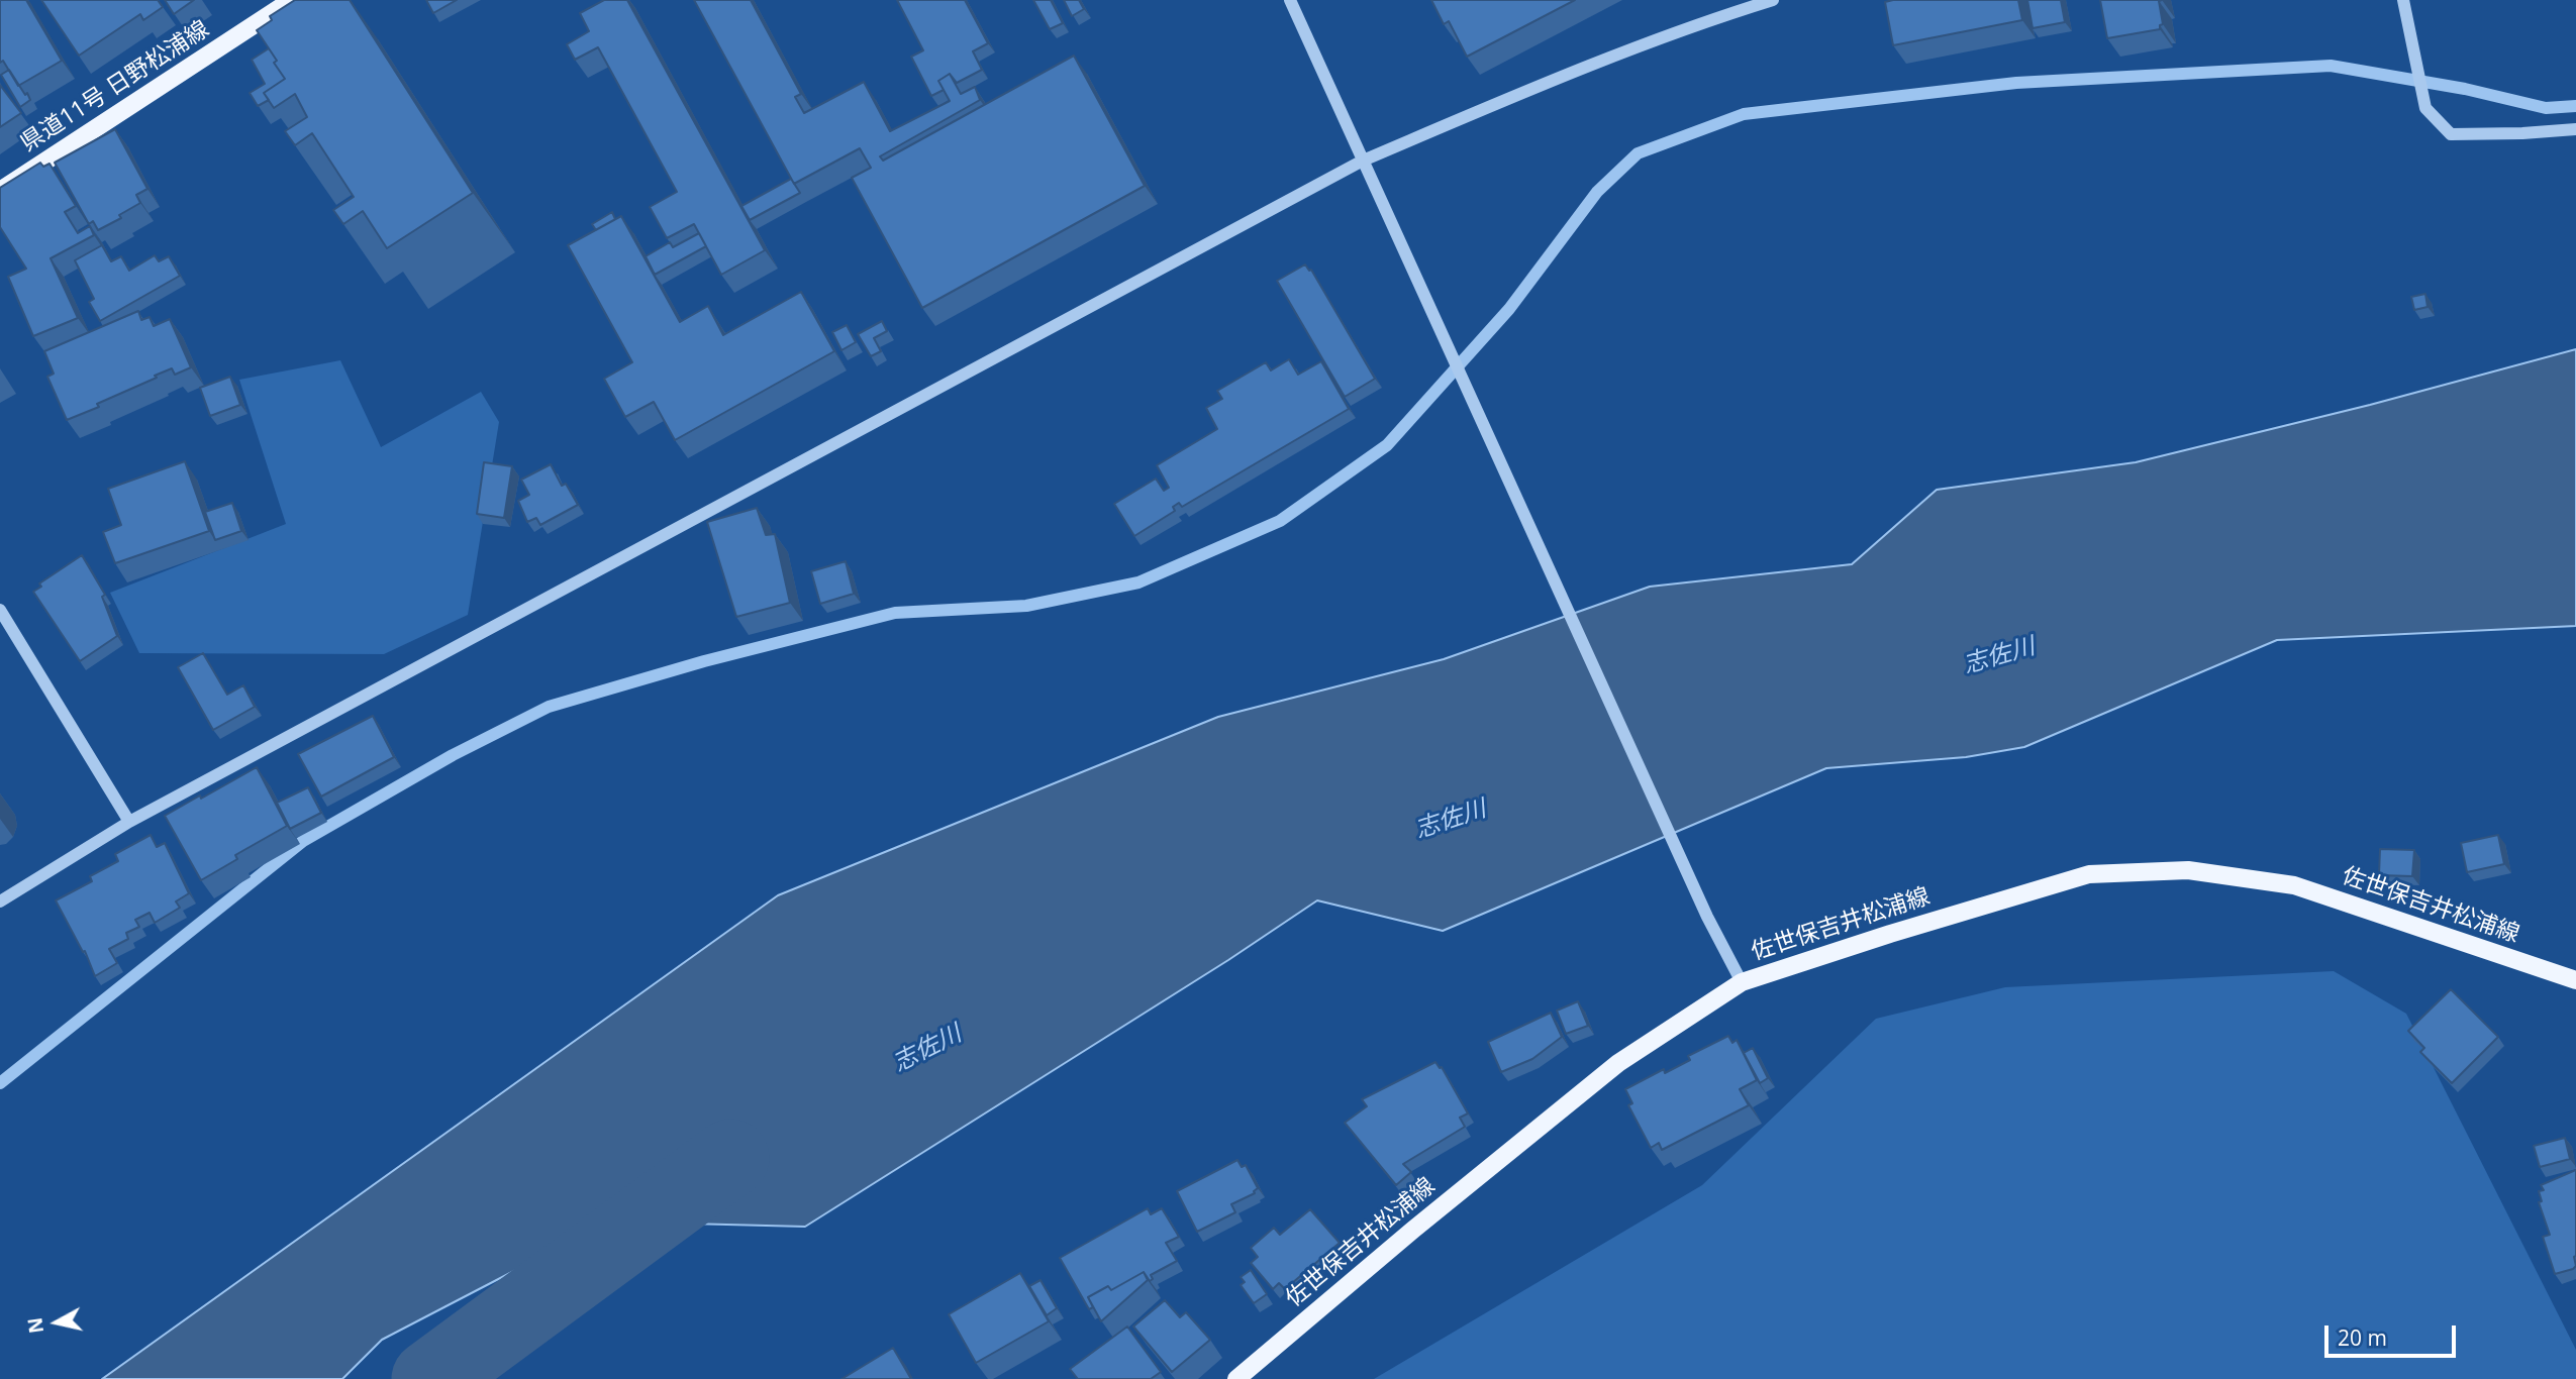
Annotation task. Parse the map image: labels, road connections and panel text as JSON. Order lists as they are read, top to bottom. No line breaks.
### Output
{"streets":{"main road":["県道11号 日野松浦線","佐世保吉井松浦線"]},"water":["志佐川"],"scale_bar":"20 m","north":"left"}
